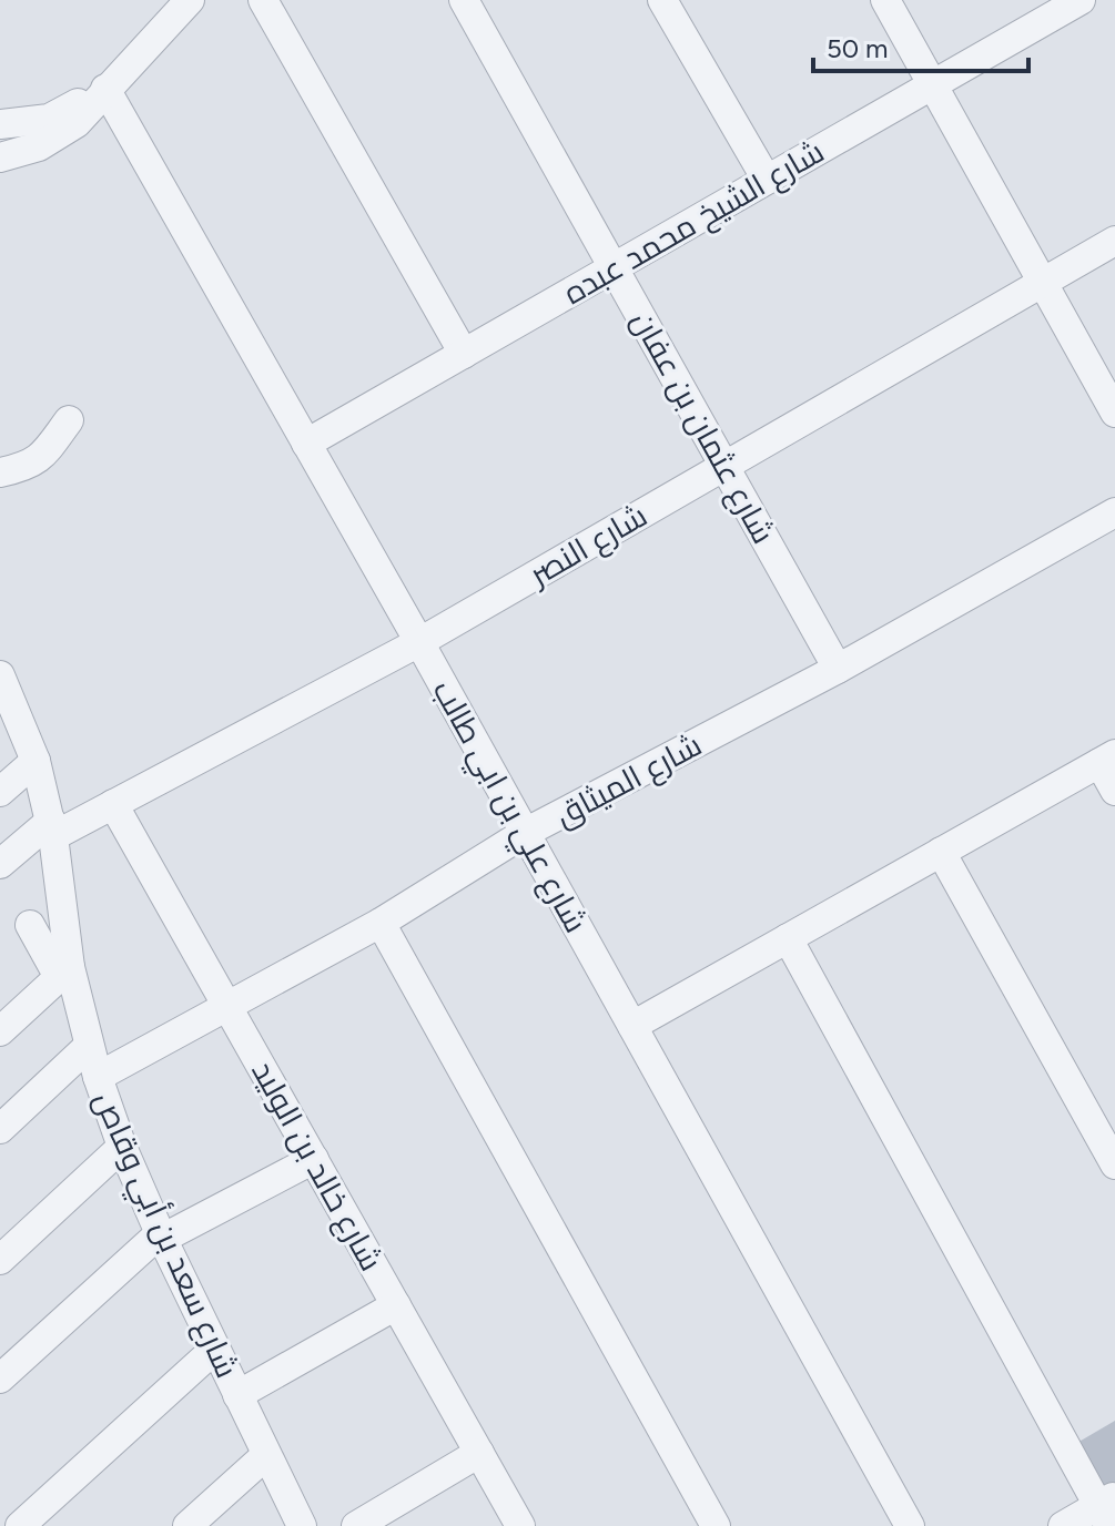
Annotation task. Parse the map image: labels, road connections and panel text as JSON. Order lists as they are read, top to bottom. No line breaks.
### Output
{"streets":{"street":["شارع الشيخ محمد عبده","شارع عثمان بن عفان","شارع النصر","شارع الميثاق","شارع علي بن ابي طالب","شارع خالد بن الوليد","شارع سعد بن أبي وقاص"]},"crossings":[["شارع الشيخ محمد عبده","شارع عثمان بن عفان"],["شارع الشيخ محمد عبده","شارع علي بن ابي طالب"],["شارع عثمان بن عفان","شارع النصر"],["شارع عثمان بن عفان","شارع الميثاق"],["شارع النصر","شارع علي بن ابي طالب"],["شارع النصر","شارع خالد بن الوليد"],["شارع النصر","شارع سعد بن أبي وقاص"],["شارع الميثاق","شارع علي بن ابي طالب"],["شارع الميثاق","شارع خالد بن الوليد"],["شارع الميثاق","شارع سعد بن أبي وقاص"]],"scale_bar":"50 m"}
